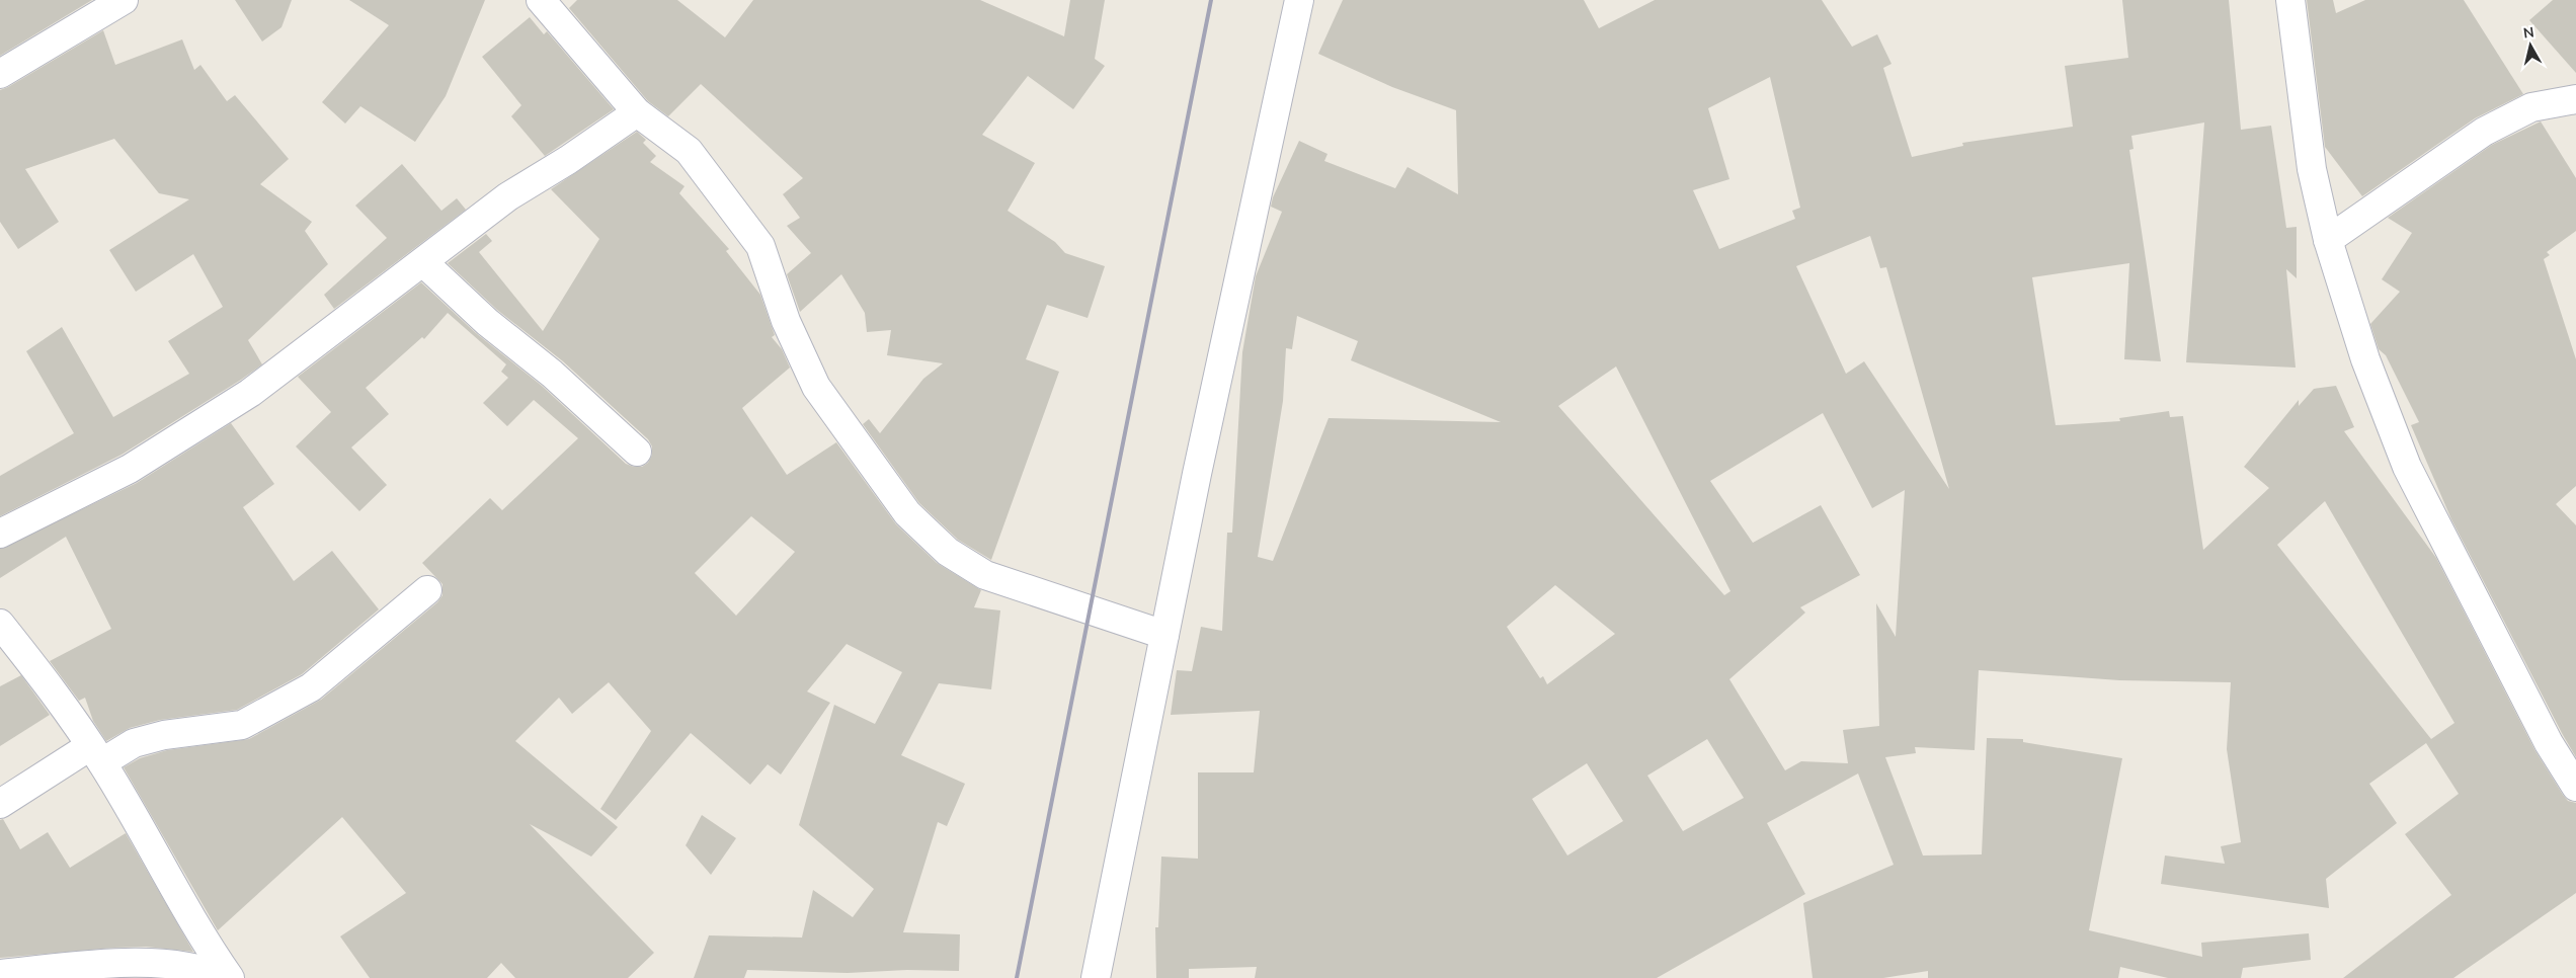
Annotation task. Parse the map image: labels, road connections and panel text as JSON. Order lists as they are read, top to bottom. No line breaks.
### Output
{"north":"top"}
